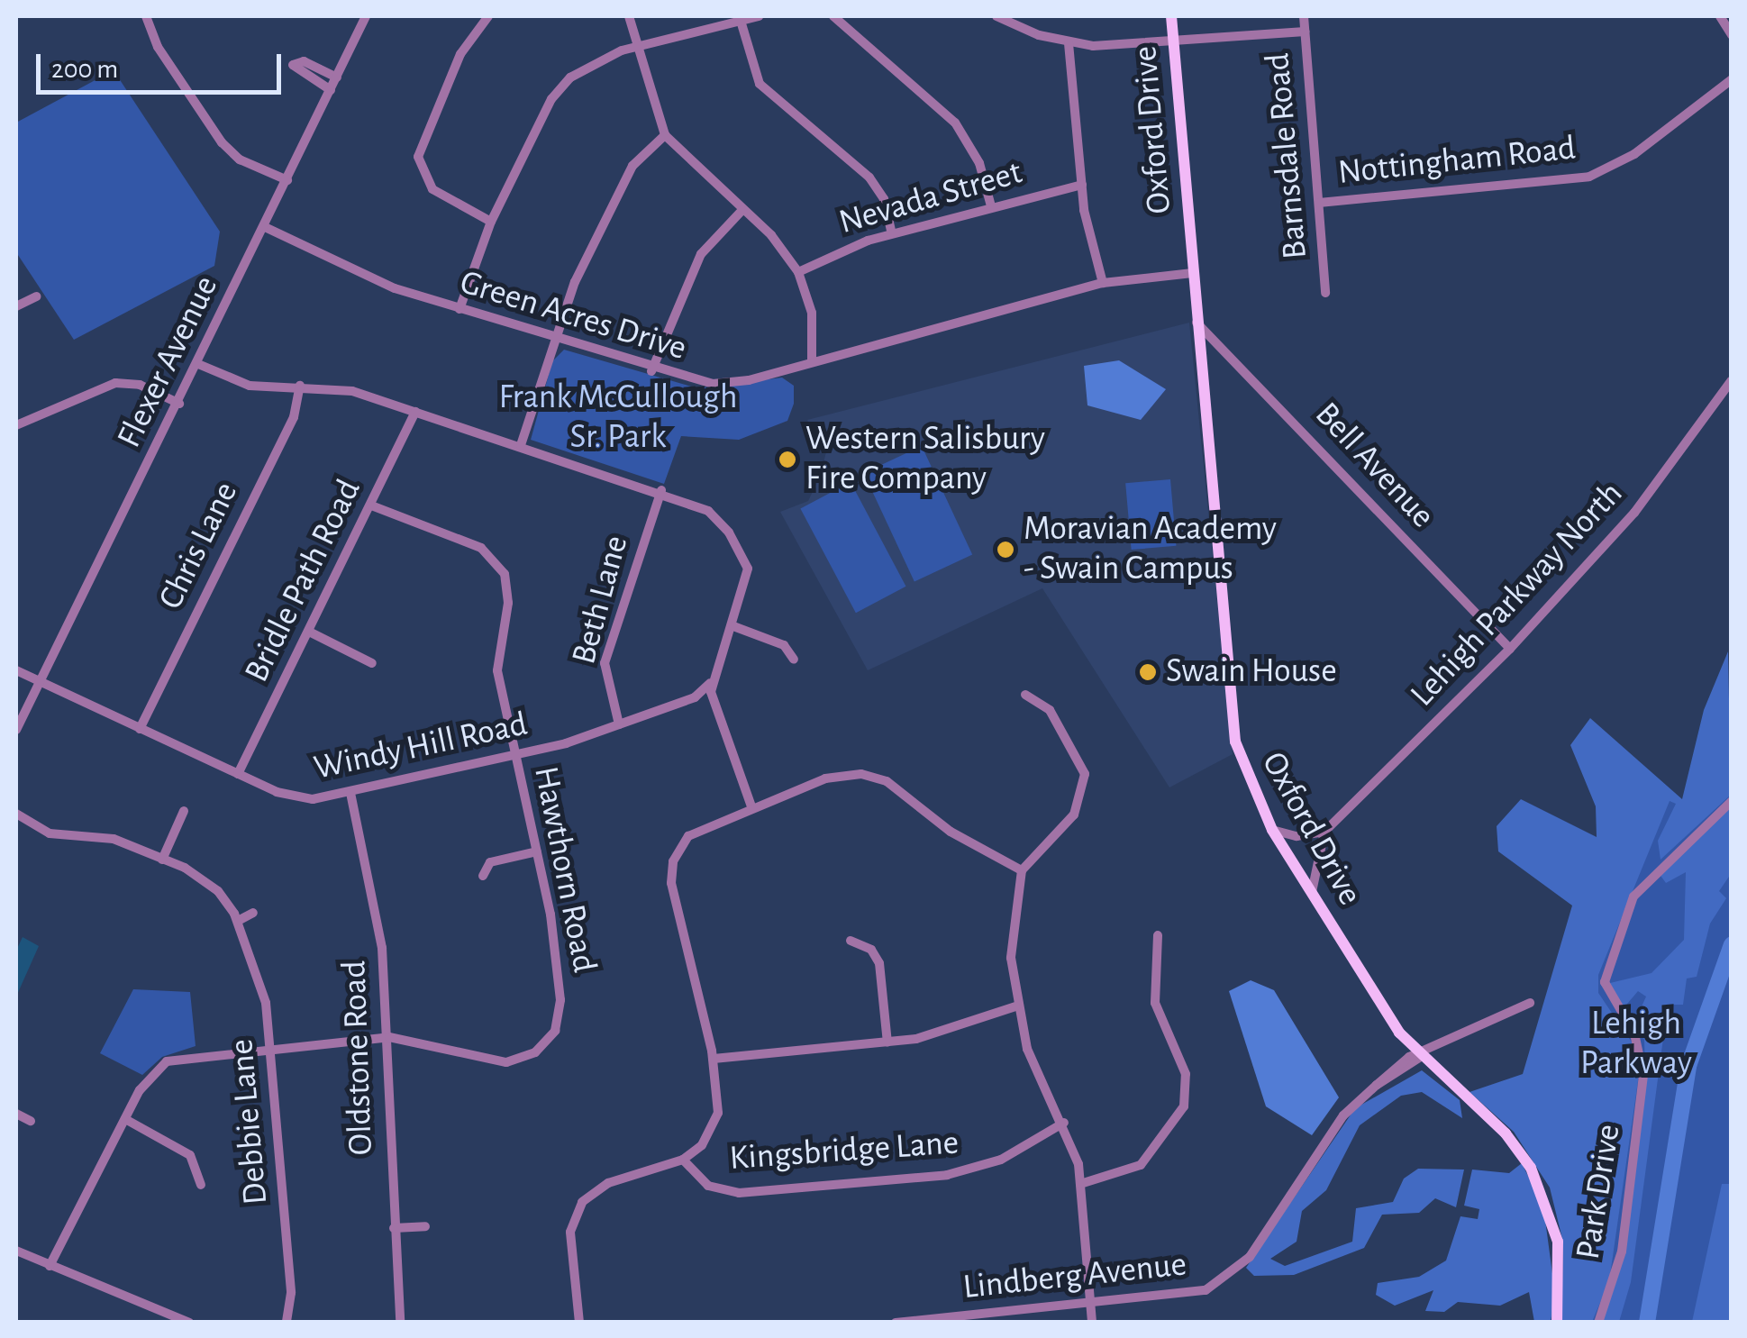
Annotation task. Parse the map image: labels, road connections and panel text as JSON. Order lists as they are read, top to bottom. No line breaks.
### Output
{"streets":{"main road":["Oxford Drive"],"street":["Barnsdale Road","Nottingham Road","Nevada Street","Green Acres Drive","Flexer Avenue","Bell Avenue","Chris Lane","Bridle Path Road","Lehigh Parkway North","Beth Lane","Windy Hill Road","Hawthorn Road","Oldstone Road","Debbie Lane","Kingsbridge Lane","Park Drive","Lindberg Avenue"]},"crossings":[["Oxford Drive","Green Acres Drive"],["Oxford Drive","Bell Avenue"],["Oxford Drive","Lindberg Avenue"],["Barnsdale Road","Nottingham Road"],["Green Acres Drive","Flexer Avenue"],["Flexer Avenue","Windy Hill Road"],["Bell Avenue","Lehigh Parkway North"],["Chris Lane","Windy Hill Road"],["Bridle Path Road","Windy Hill Road"],["Bridle Path Road","Hawthorn Road"],["Beth Lane","Windy Hill Road"],["Windy Hill Road","Hawthorn Road"],["Windy Hill Road","Oldstone Road"],["Hawthorn Road","Oldstone Road"],["Hawthorn Road","Debbie Lane"]],"parks":["Frank McCullough Sr. Park","Lehigh Parkway"],"places":["Western Salisbury Fire Company","Moravian Academy - Swain Campus","Swain House"],"scale_bar":"200 m"}
